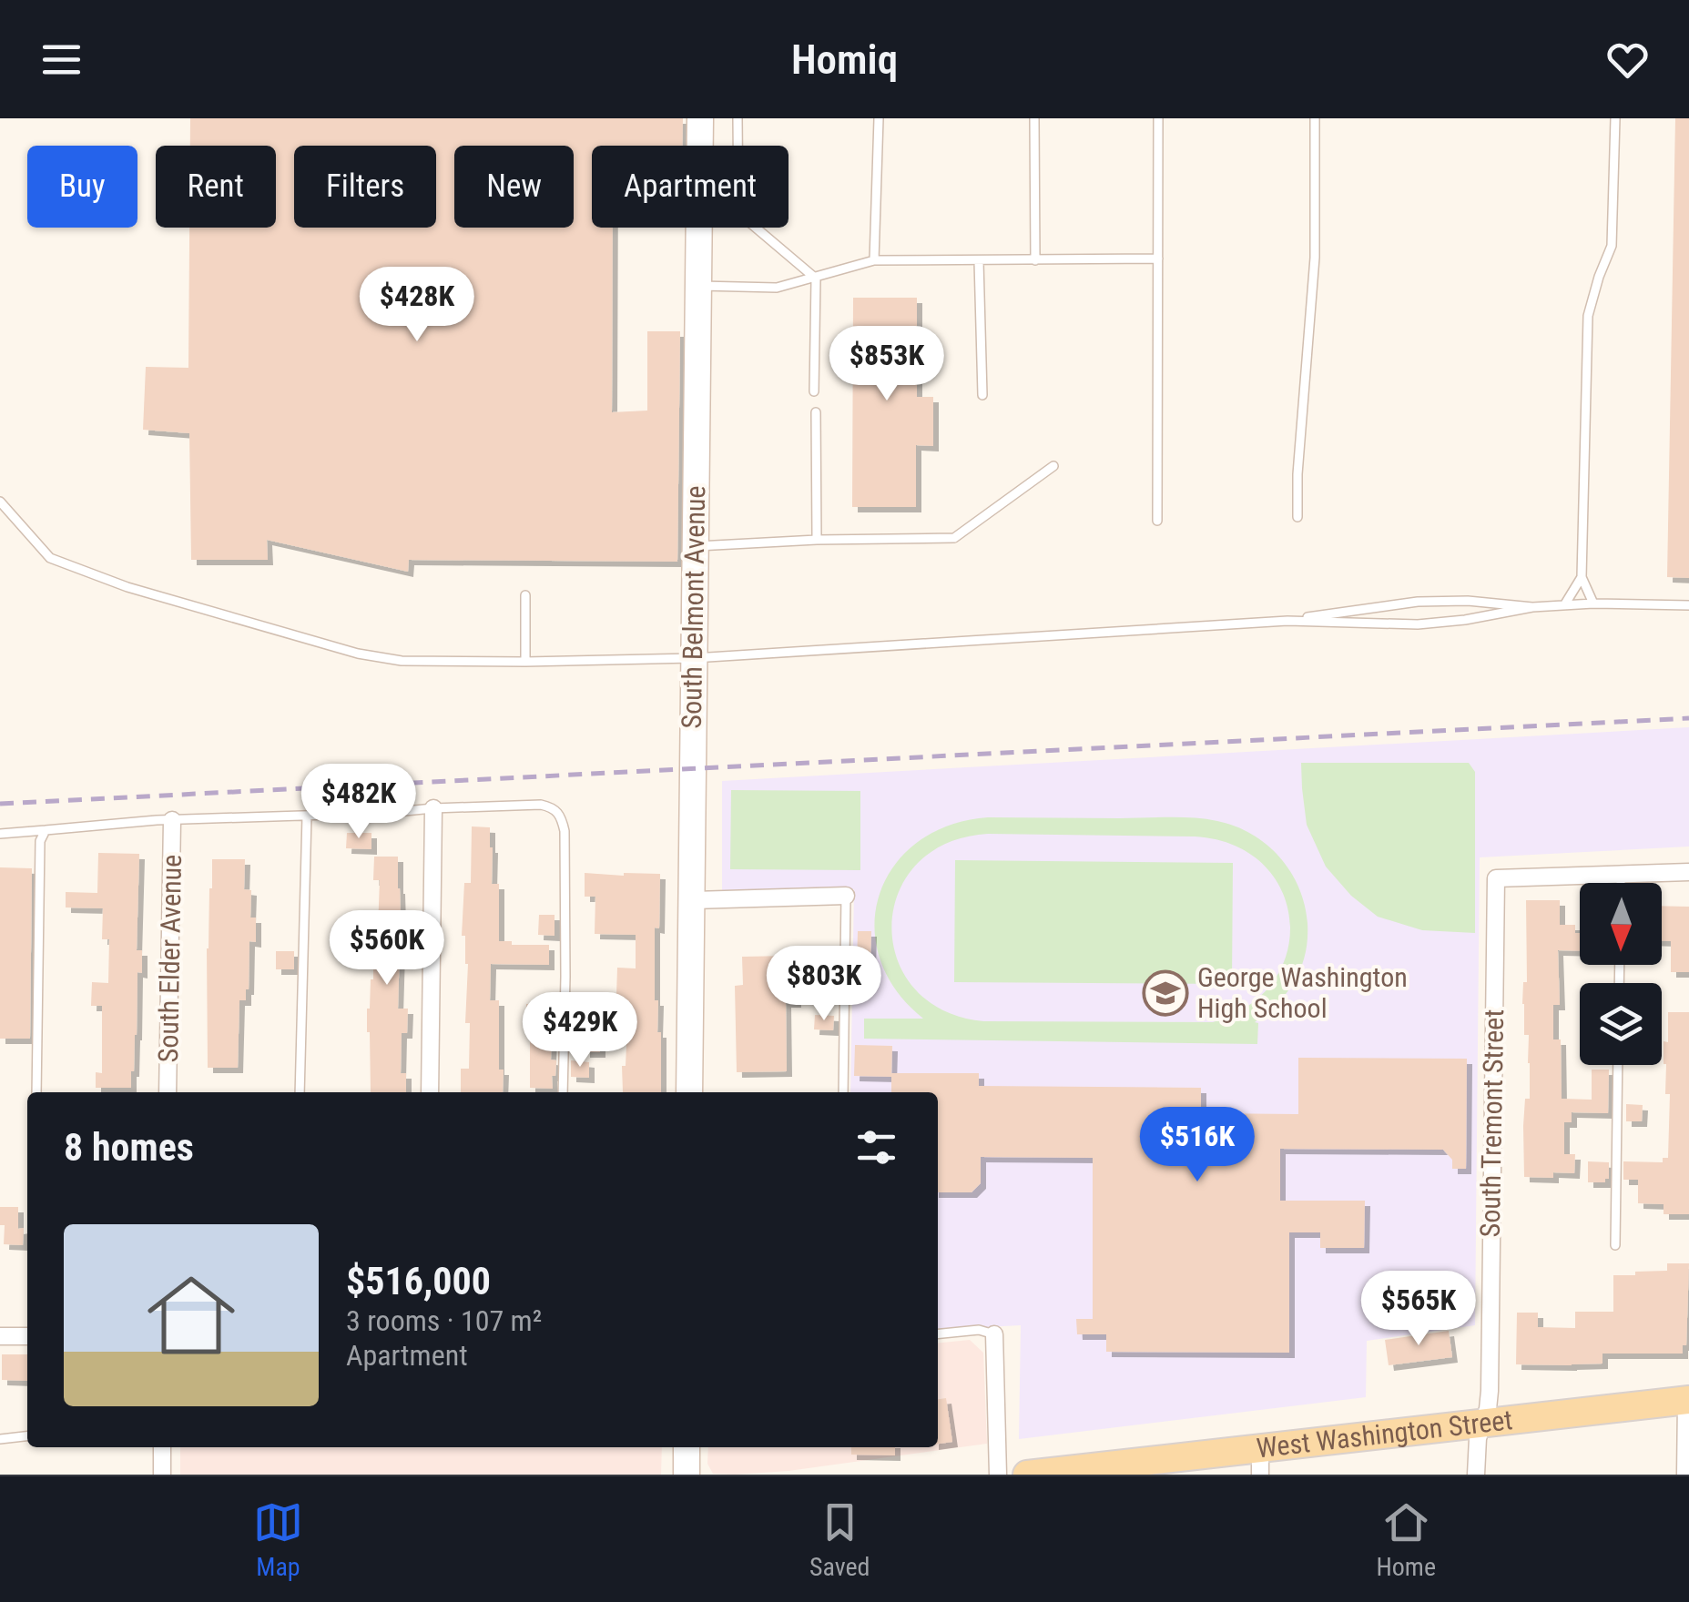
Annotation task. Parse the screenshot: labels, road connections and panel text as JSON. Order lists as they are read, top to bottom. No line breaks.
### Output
{"streets":{"main road":["South Belmont Avenue","West Washington Street"],"street":["South Elder Avenue","South Tremont Street"]},"crossings":[["South Tremont Street","West Washington Street"]],"places":{"school or university":["George Washington High School"]},"north":"bottom","page":{"header":"Homiq","chip":["Buy","Rent","Filters","New","Apartment"],"price":["$428K","$853K","$482K","$560K","$803K","$429K","$516K","$565K"],"heading":"8 homes","list":[{"name":"$516,000","note":"3 rooms · 107 m² · Apartment"}],"tabs":["Map","Saved","Home"]}}
